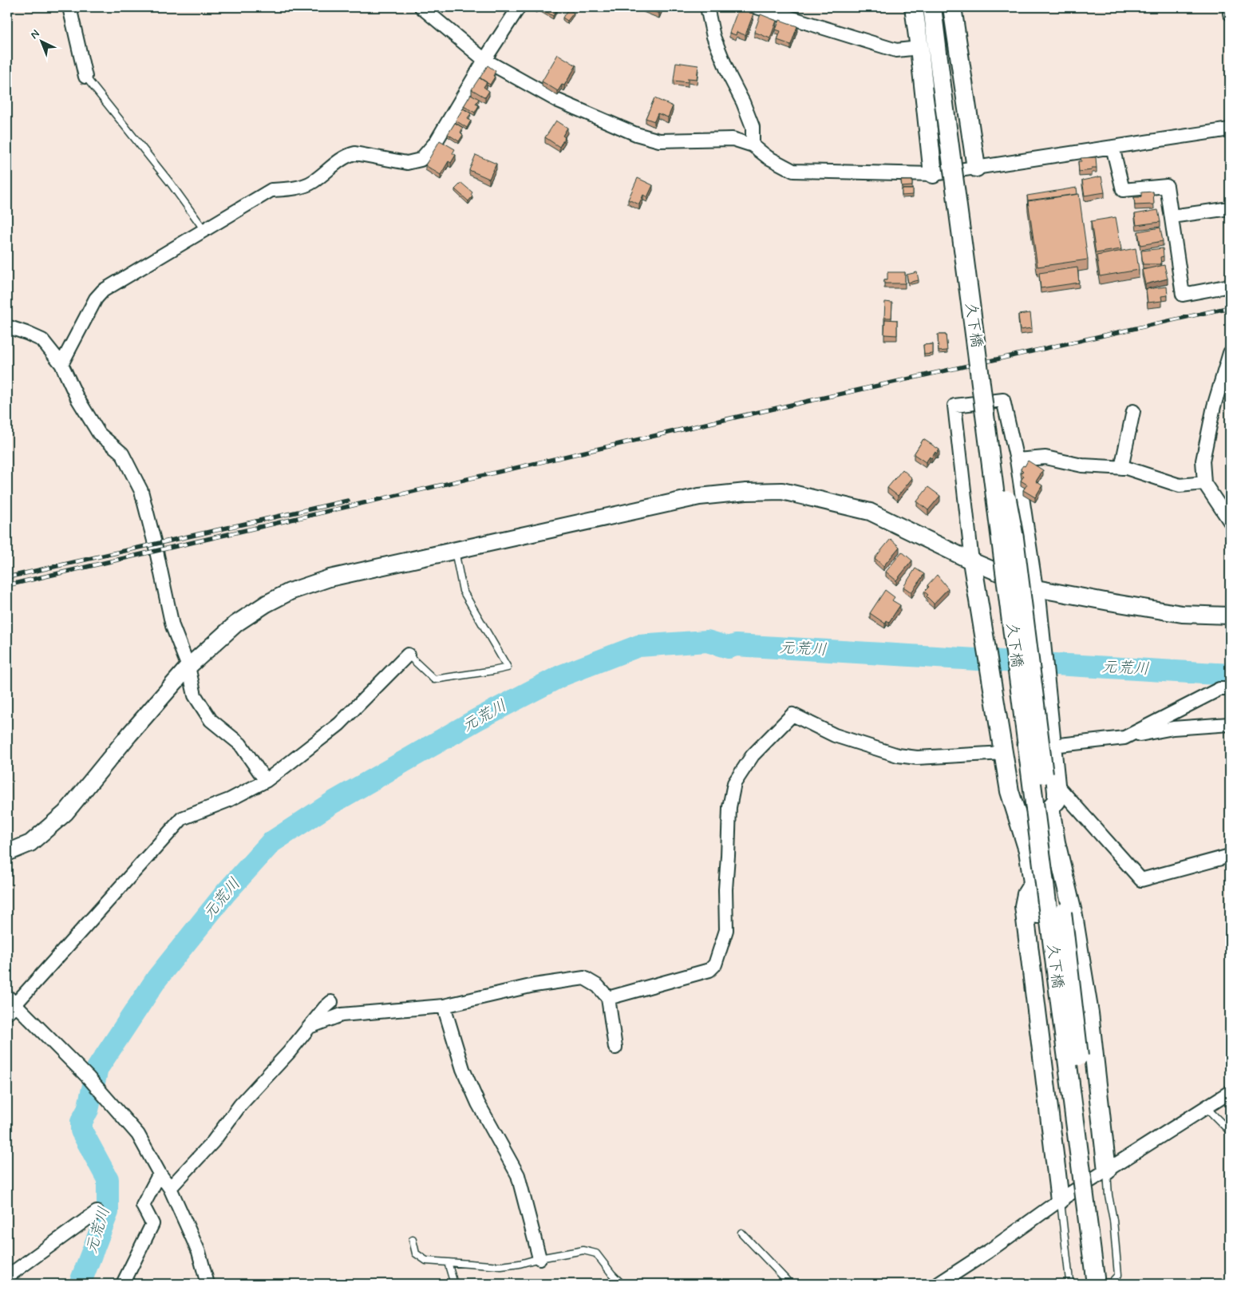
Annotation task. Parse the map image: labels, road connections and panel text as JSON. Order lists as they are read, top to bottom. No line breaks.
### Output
{"streets":{"main road":["久下橋"]},"water":["元荒川"],"north":"top left"}
